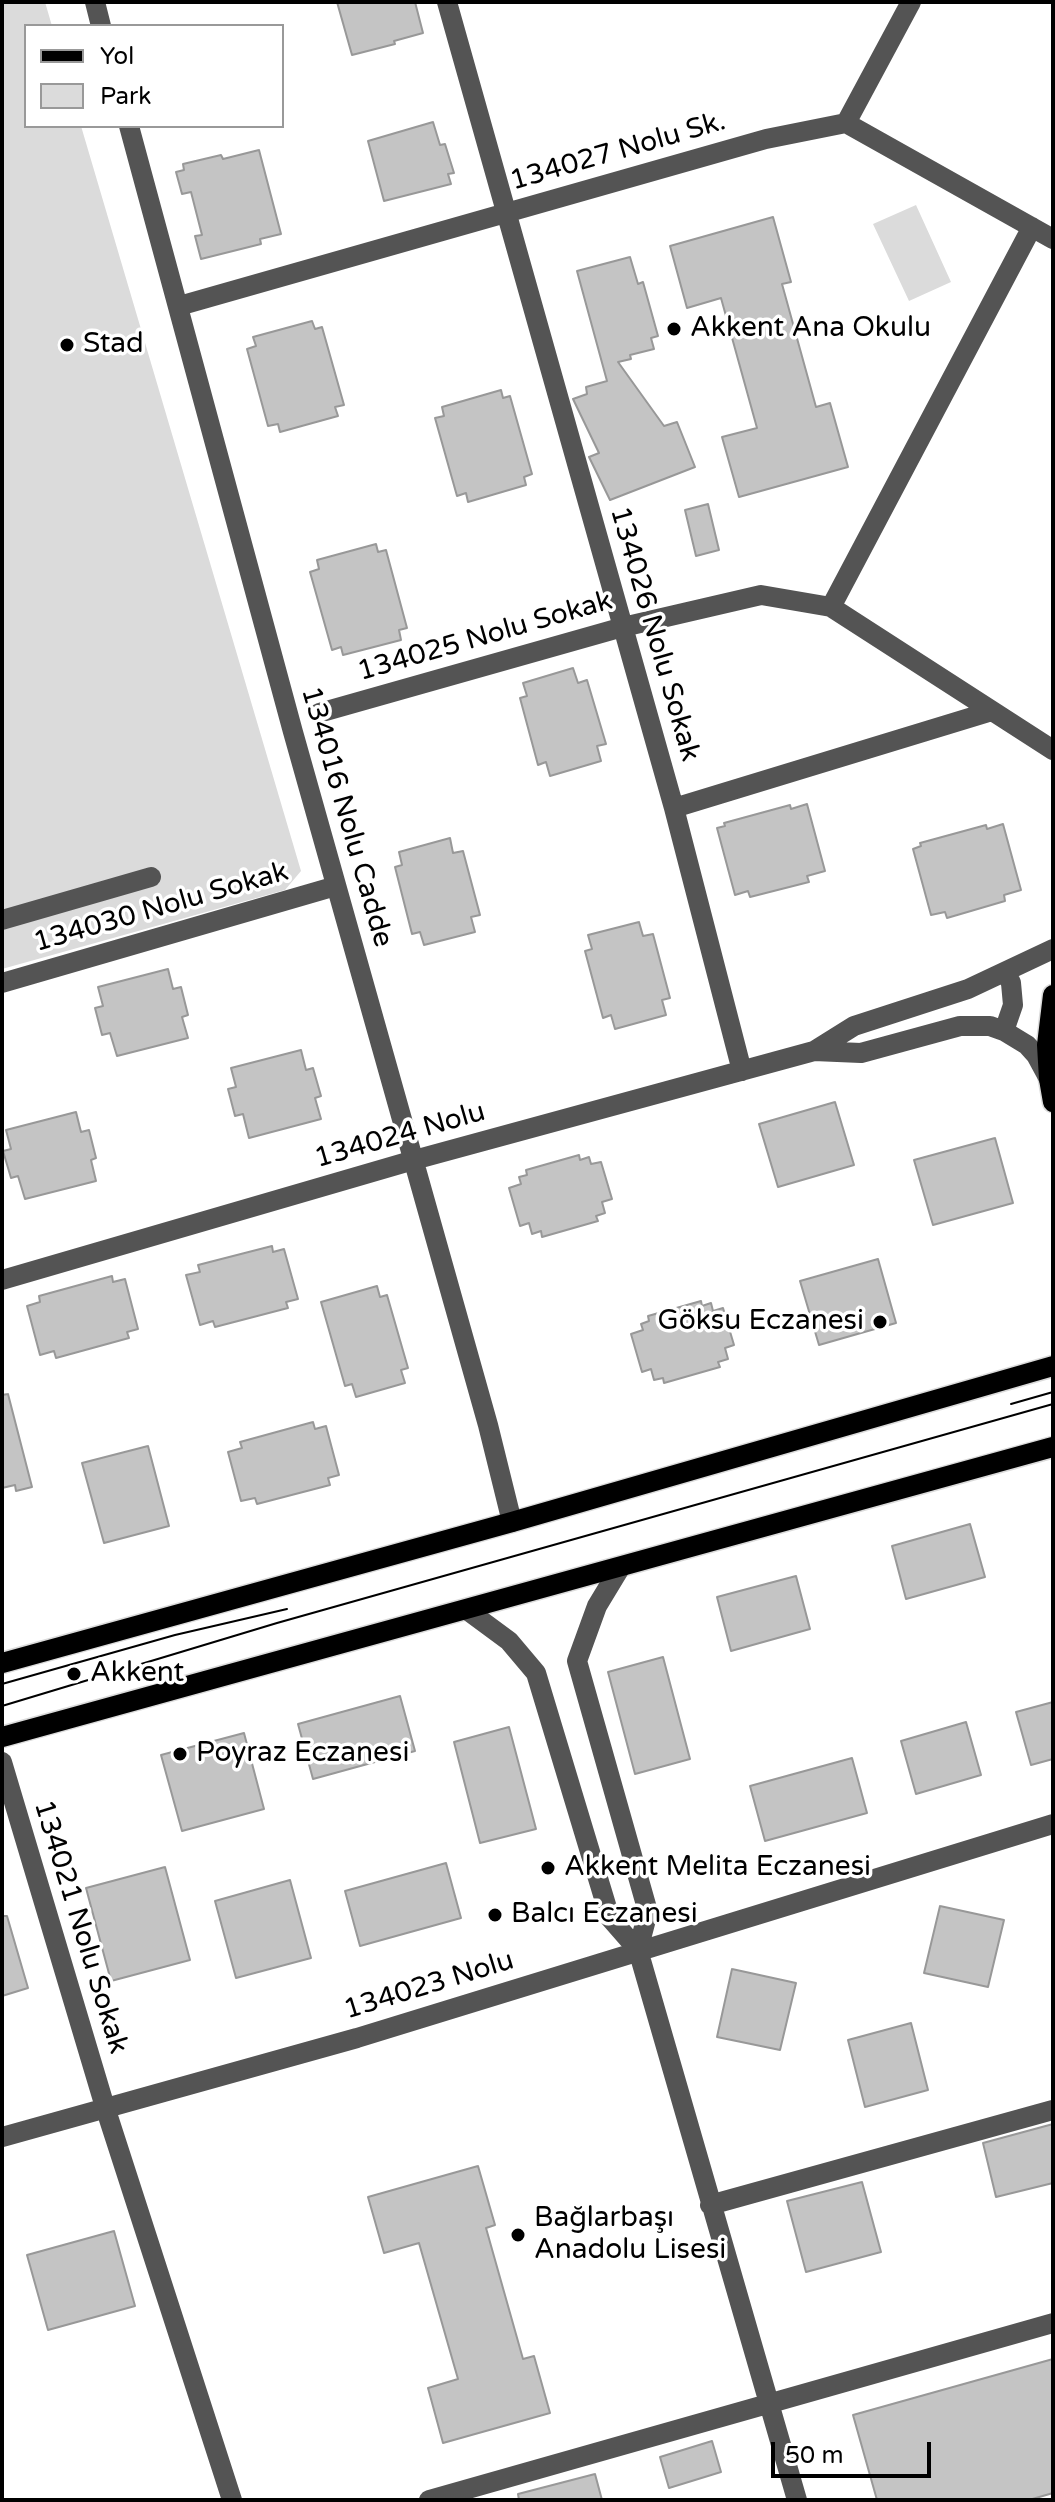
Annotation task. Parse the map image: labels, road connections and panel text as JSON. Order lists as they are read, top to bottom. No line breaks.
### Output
{"streets":{"street":["134027 Nolu Sk.","134026 Nolu Sokak","134025 Nolu Sokak","134016 Nolu Cadde","134030 Nolu Sokak","134024 Nolu","134021 Nolu Sokak","134023 Nolu"]},"crossings":[["134027 Nolu Sk.","134026 Nolu Sokak"],["134027 Nolu Sk.","134016 Nolu Cadde"],["134026 Nolu Sokak","134025 Nolu Sokak"],["134026 Nolu Sokak","134024 Nolu"],["134016 Nolu Cadde","134030 Nolu Sokak"],["134016 Nolu Cadde","134024 Nolu"],["134021 Nolu Sokak","134023 Nolu"]],"places":["Akkent Ana Okulu","Stad","Göksu Eczanesi","Akkent","Poyraz Eczanesi","Akkent Melita Eczanesi","Balcı Eczanesi","Bağlarbaşı Anadolu Lisesi"],"legend":["Yol","Park"],"scale_bar":"50 m"}
